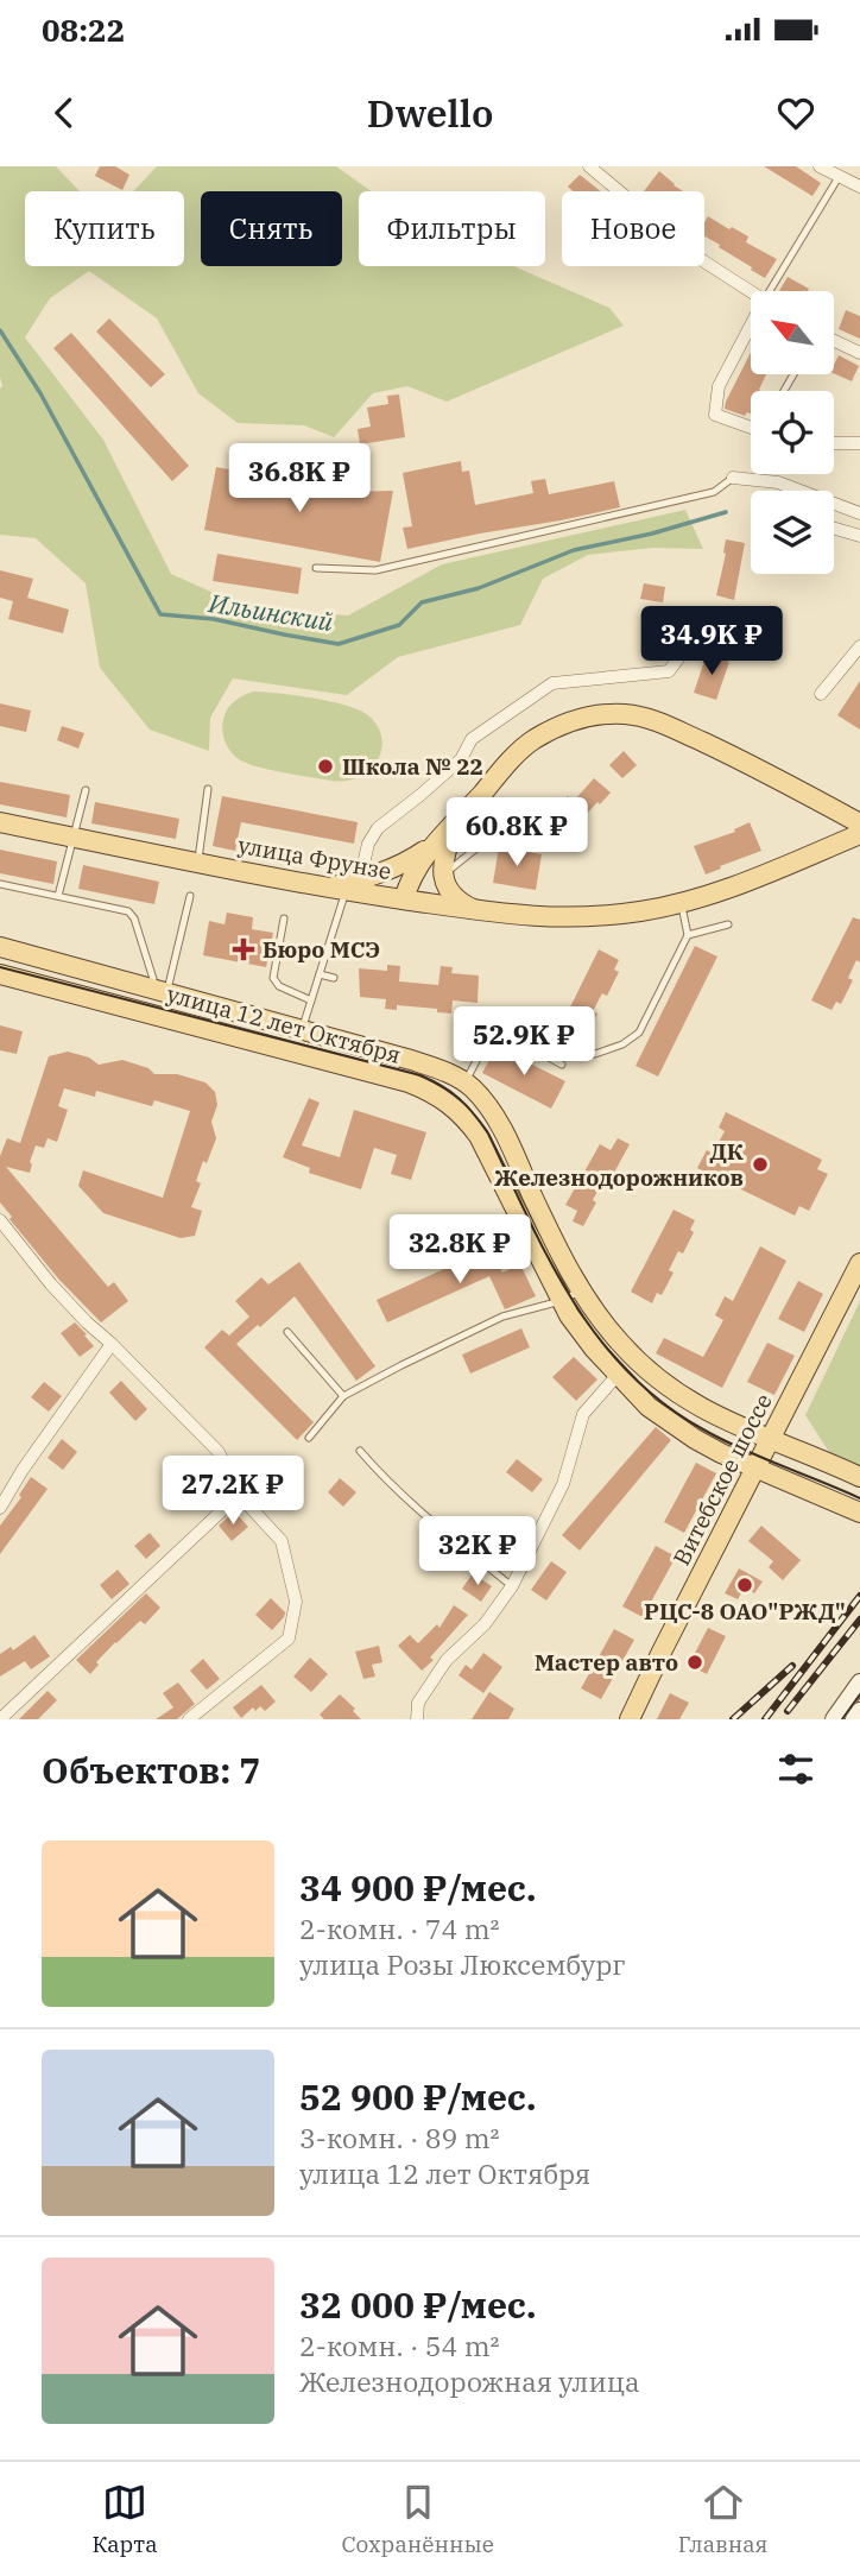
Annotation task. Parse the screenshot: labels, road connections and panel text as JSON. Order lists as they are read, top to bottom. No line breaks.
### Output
{"streets":{"main road":["улица Фрунзе","улица 12 лет Октября","Витебское шоссе"]},"crossings":[["улица 12 лет Октября","Витебское шоссе"]],"water":["Ильинский"],"places":{"other":["Школа № 22","ДК Железнодорожников","РЦС-8 ОАО\"РЖД\"","Мастер авто"],"health":["Бюро МСЭ"]},"north":"top left","page":{"status":"08:22","header":"Dwello","chip":["Купить","Снять","Фильтры","Новое"],"price":["36.8K ₽","34.9K ₽","60.8K ₽","52.9K ₽","32.8K ₽","27.2K ₽","32K ₽"],"heading":"Объектов: 7","list":[{"name":"34 900 ₽/мес.","note":"2-комн. · 74 m² · улица Розы Люксембург"},{"name":"52 900 ₽/мес.","note":"3-комн. · 89 m² · улица 12 лет Октября"},{"name":"32 000 ₽/мес.","note":"2-комн. · 54 m² · Железнодорожная улица"}],"tabs":["Карта","Сохранённые","Главная"]}}
